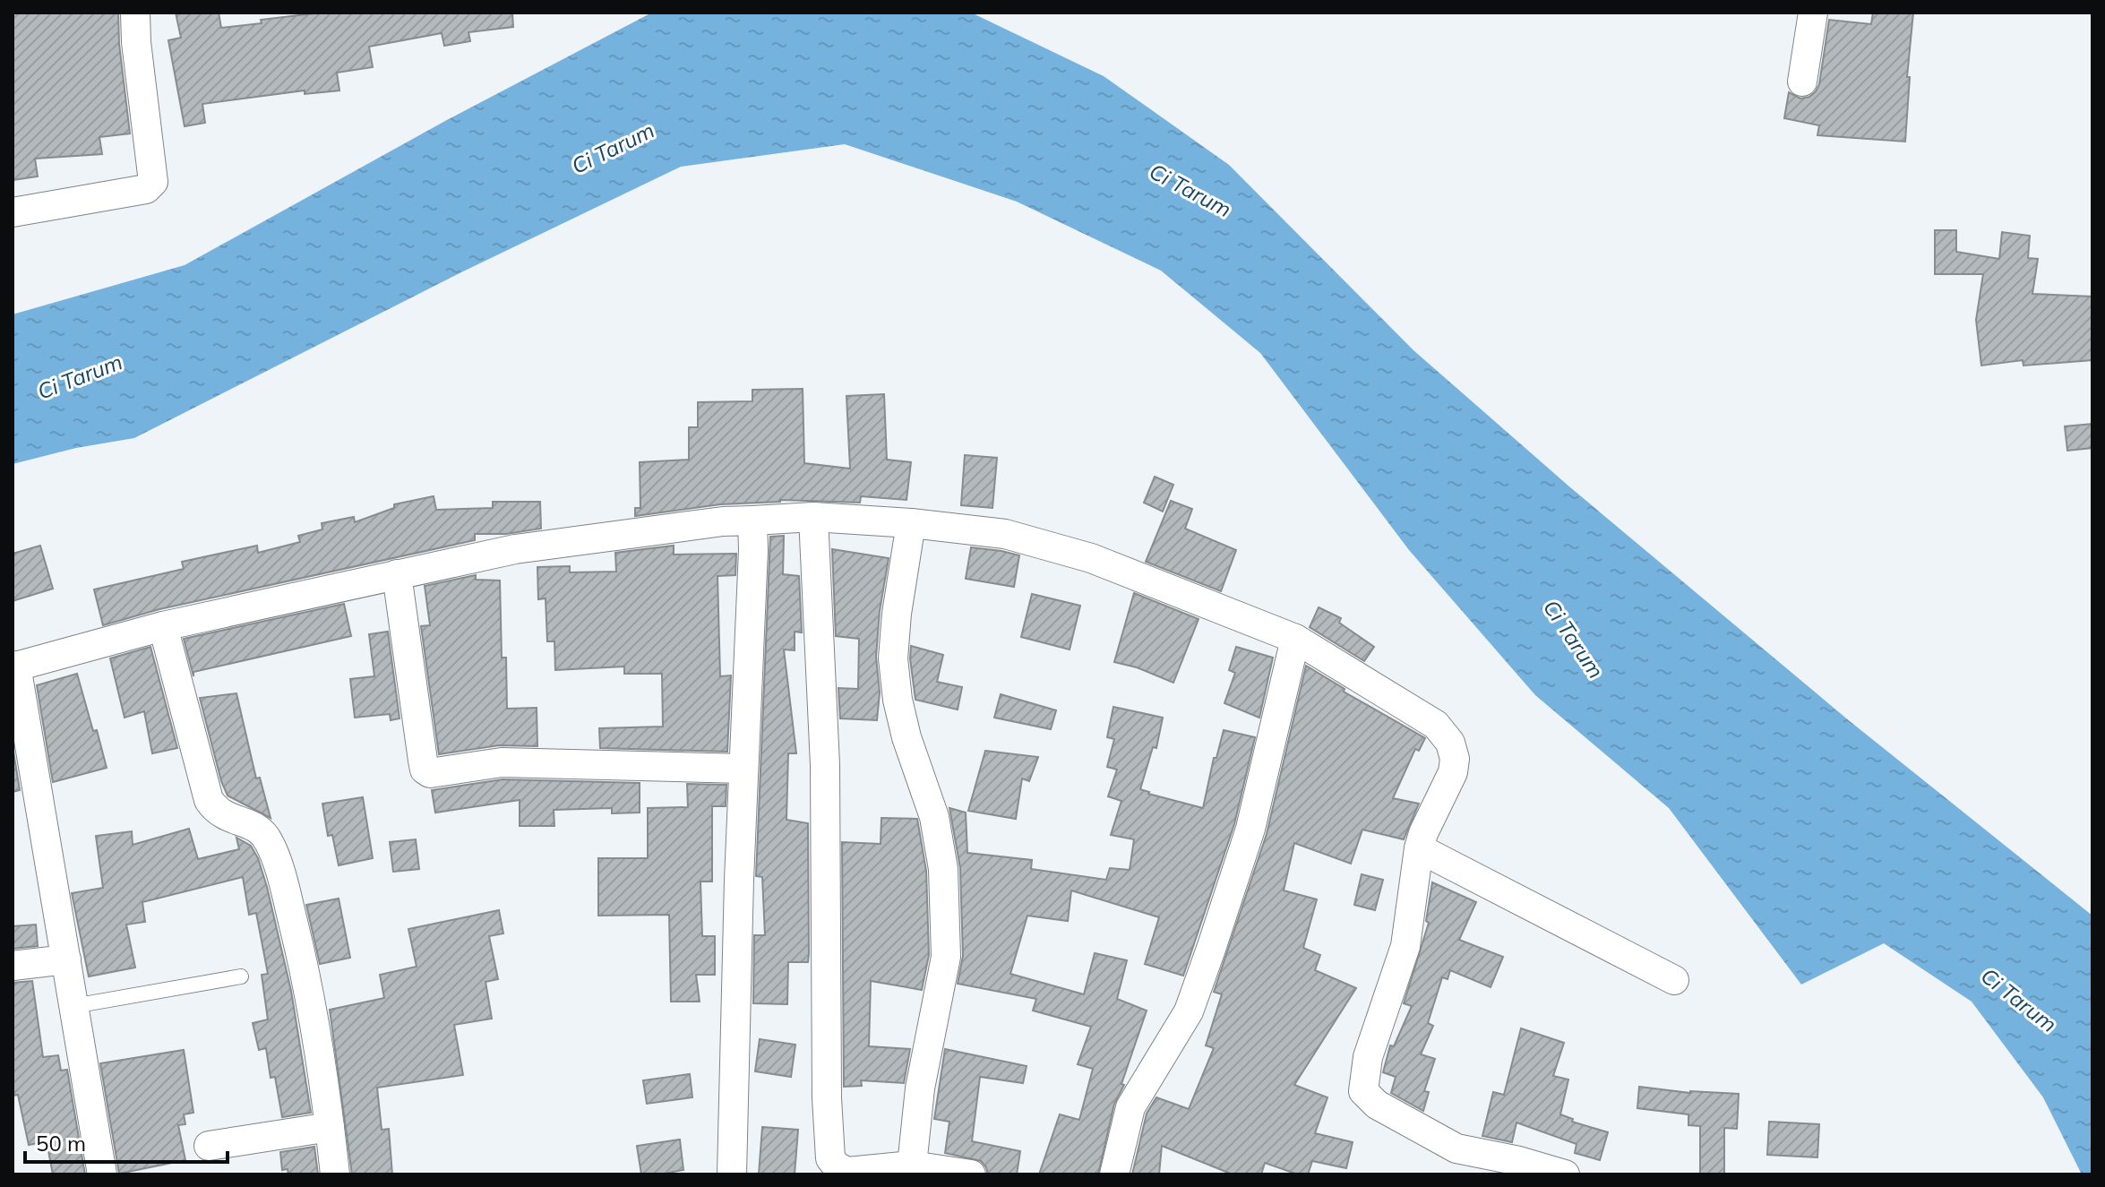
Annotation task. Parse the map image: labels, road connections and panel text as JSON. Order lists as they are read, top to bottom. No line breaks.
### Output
{"water":["Ci Tarum"],"scale_bar":"50 m"}
